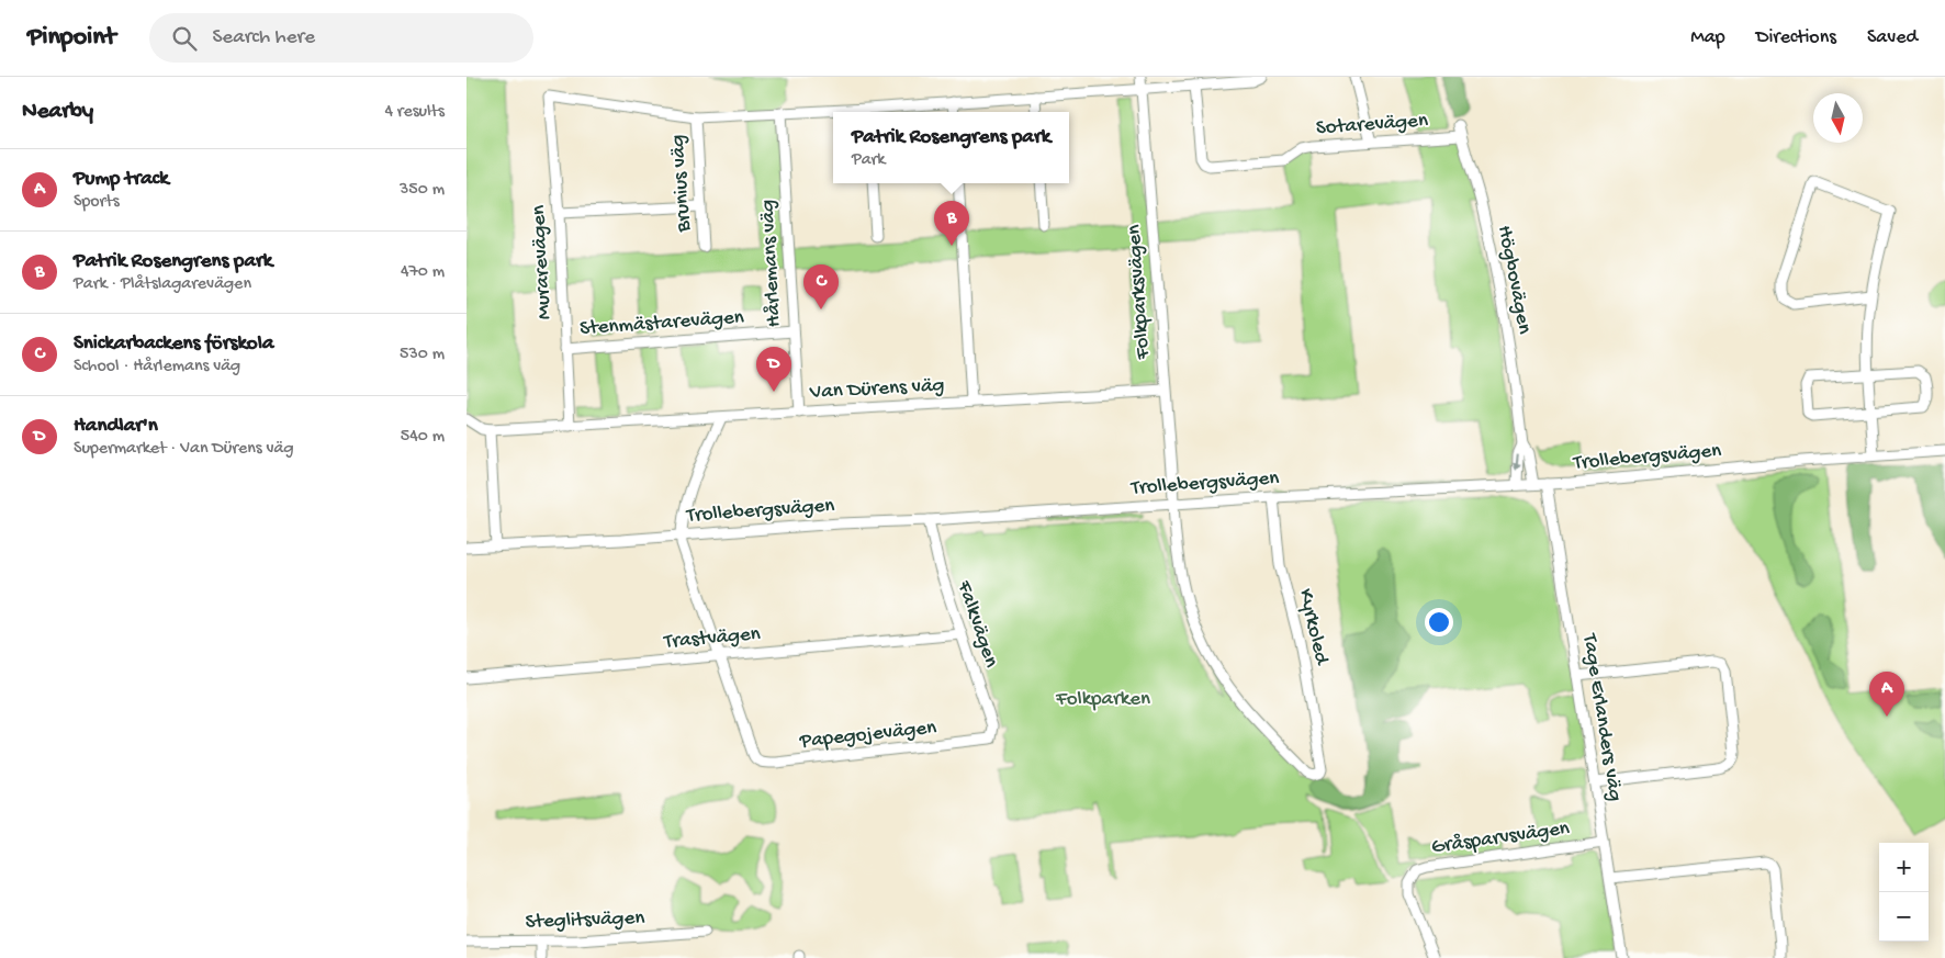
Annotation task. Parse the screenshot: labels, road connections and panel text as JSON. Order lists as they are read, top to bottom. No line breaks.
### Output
{"streets":{"street":["Sotarevägen","Brunius väg","Murarevägen","Hårlemans väg","Högbovägen","Folkparksvägen","Stenmästarevägen","Van Dürens väg","Trollebergsvägen","Falkvägen","Kyrkoled","Trastvägen","Tage Erlanders väg","Papegojevägen","Gråsparvsvägen","Steglitsvägen"]},"crossings":[["Sotarevägen","Högbovägen"],["Brunius väg","Murarevägen"],["Murarevägen","Stenmästarevägen"],["Murarevägen","Van Dürens väg"],["Hårlemans väg","Stenmästarevägen"],["Hårlemans väg","Van Dürens väg"],["Högbovägen","Trollebergsvägen"],["Folkparksvägen","Van Dürens väg"],["Folkparksvägen","Trollebergsvägen"],["Folkparksvägen","Kyrkoled"],["Trollebergsvägen","Falkvägen"],["Trollebergsvägen","Kyrkoled"],["Trollebergsvägen","Tage Erlanders väg"],["Falkvägen","Trastvägen"],["Falkvägen","Papegojevägen"],["Trastvägen","Papegojevägen"],["Tage Erlanders väg","Gråsparvsvägen"]],"parks":["Folkparken"],"north":"bottom","page":{"header":"Pinpoint","search":"Search here","nav":["Map","Directions","Saved"],"heading":["Nearby","4 results"],"popup":["Patrik Rosengrens park","Park"],"list":[{"mark":"A","name":"Pump track","note":"Sports","value":"350 m"},{"mark":"B","name":"Patrik Rosengrens park","note":"Park · Plåtslagarevägen","value":"470 m"},{"mark":"C","name":"Snickarbackens förskola","note":"School · Hårlemans väg","value":"530 m"},{"mark":"D","name":"Handlar'n","note":"Supermarket · Van Dürens väg","value":"540 m"}],"pins":["B","C","D","A"],"map_buttons":["+","−"]}}
